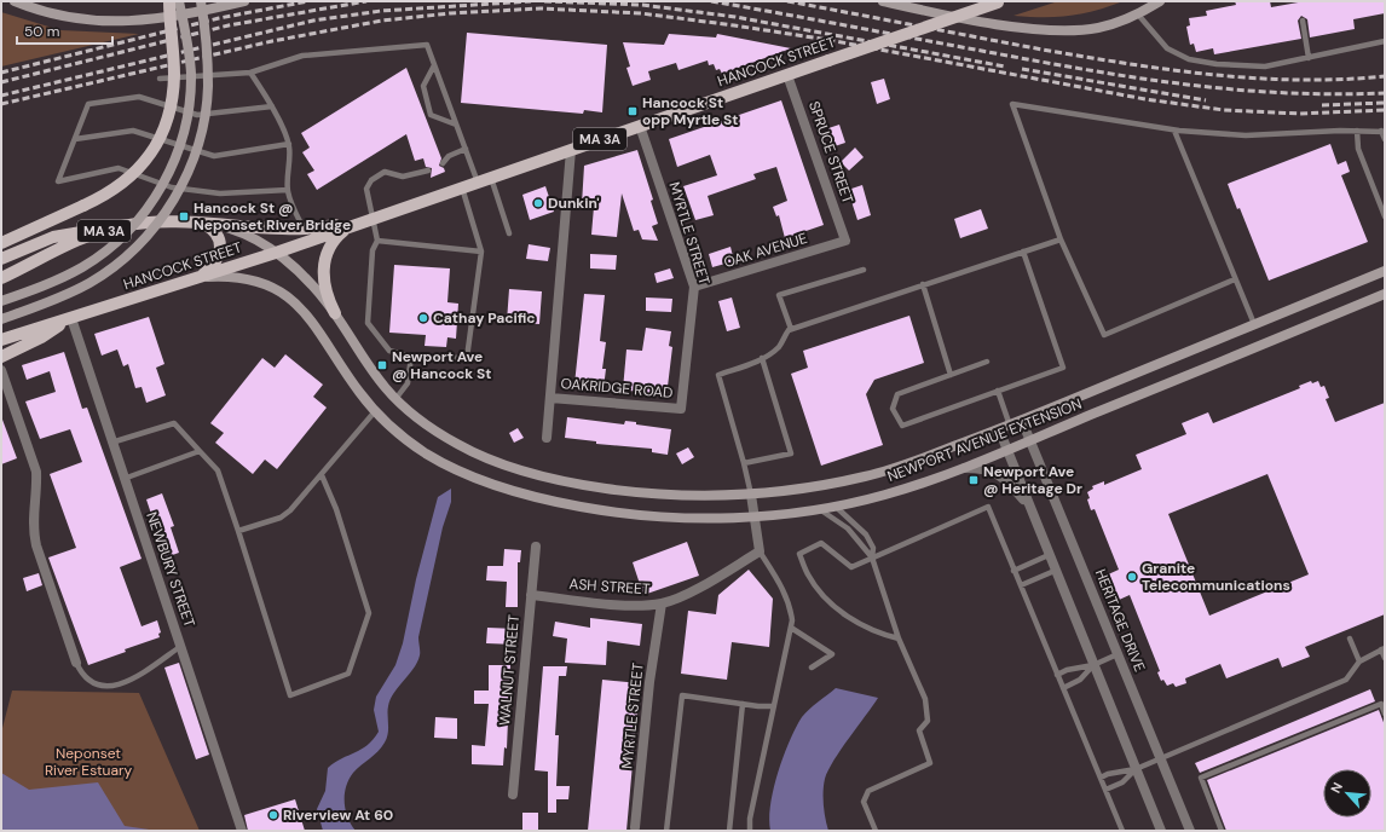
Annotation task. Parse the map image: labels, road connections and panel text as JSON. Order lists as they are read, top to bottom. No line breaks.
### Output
{"streets":{"main road":["HANCOCK STREET","MA 3A","NEWPORT AVENUE EXTENSION"],"street":["SPRUCE STREET","MYRTLE STREET","OAK AVENUE","OAKRIDGE ROAD","NEWBURY STREET","ASH STREET","HERITAGE DRIVE","WALNUT STREET"]},"crossings":[["HANCOCK STREET","SPRUCE STREET"],["HANCOCK STREET","MYRTLE STREET"],["HANCOCK STREET","NEWPORT AVENUE EXTENSION"],["HANCOCK STREET","NEWBURY STREET"],["SPRUCE STREET","OAK AVENUE"],["MYRTLE STREET","OAK AVENUE"],["MYRTLE STREET","OAKRIDGE ROAD"],["MYRTLE STREET","ASH STREET"],["NEWPORT AVENUE EXTENSION","HERITAGE DRIVE"],["ASH STREET","WALNUT STREET"]],"parks":["Neponset River Estuary"],"places":{"transit":["Hancock St opp Myrtle St","Hancock St @ Neponset River Bridge","Newport Ave @ Hancock St","Newport Ave @ Heritage Dr"],"other":["Dunkin'","Cathay Pacific","Granite Telecommunications","Riverview At 60"]},"scale_bar":"50 m","north":"top left"}
